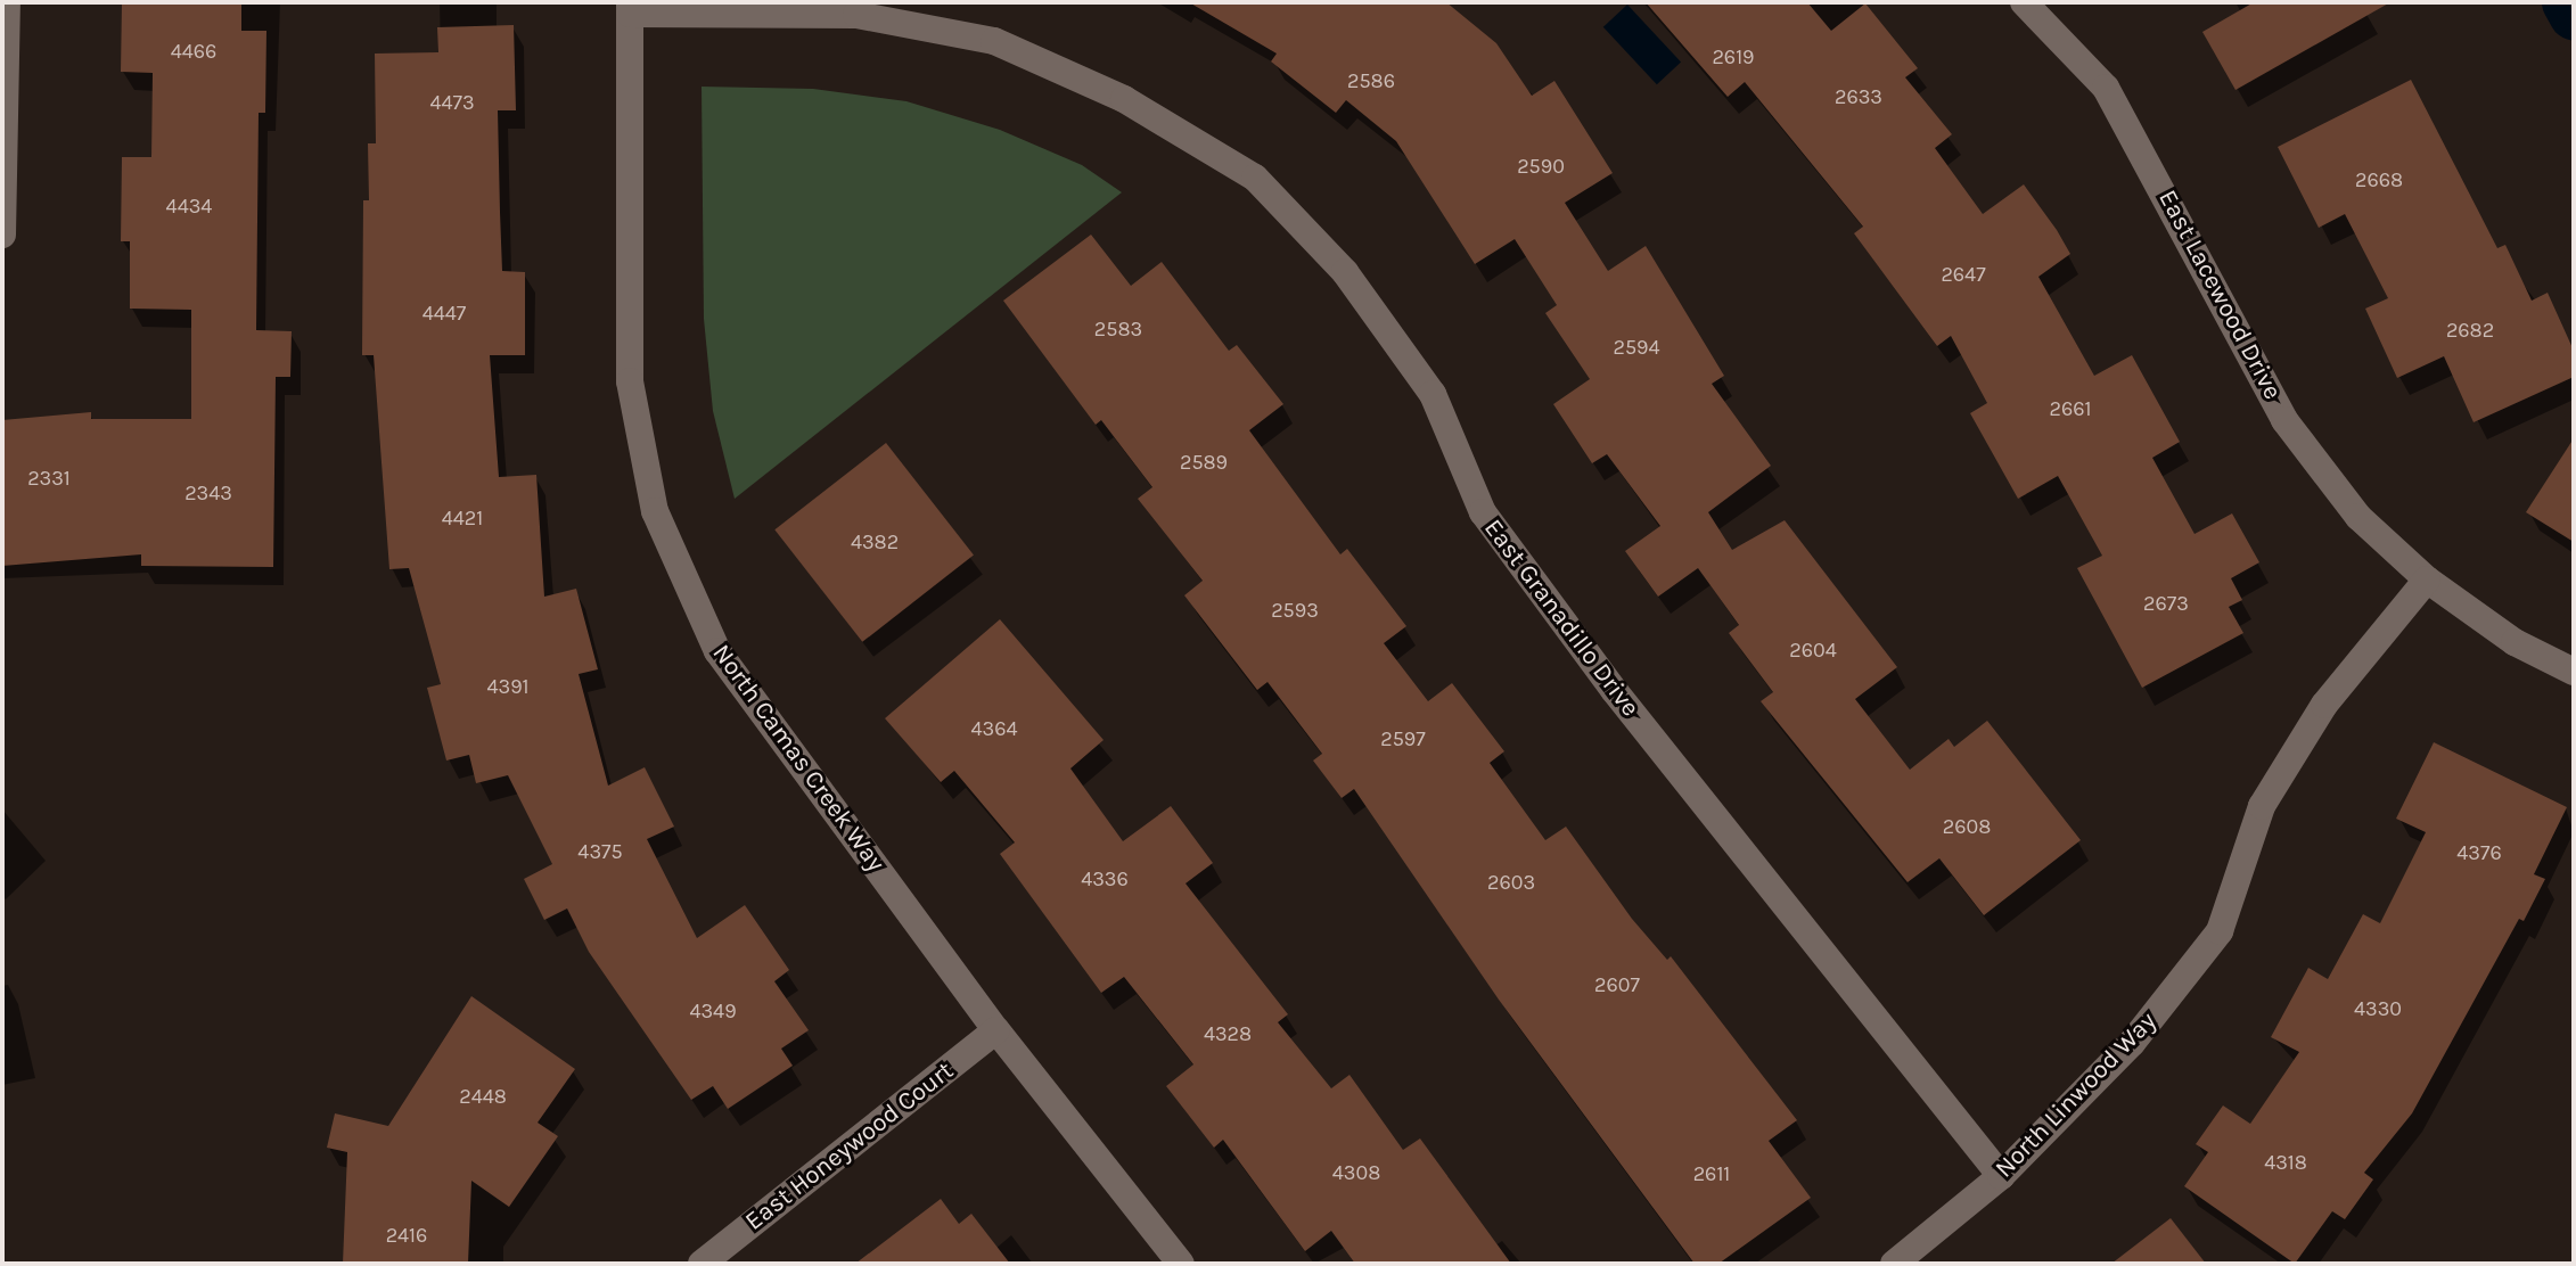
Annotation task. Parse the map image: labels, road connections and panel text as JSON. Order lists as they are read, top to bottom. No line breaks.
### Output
{"streets":{"street":["East Lacewood Drive","East Granadillo Drive","North Camas Creek Way","North Linwood Way","East Honeywood Court"]},"crossings":[["East Lacewood Drive","North Linwood Way"],["East Granadillo Drive","North Camas Creek Way"],["East Granadillo Drive","North Linwood Way"],["North Camas Creek Way","East Honeywood Court"]],"house_numbers":["4466","2619","2586","2633","4473","2590","2668","4434","2647","4447","2583","2682","2594","2661","2589","2331","2343","4421","4382","2673","2593","2604","4391","4364","2597","2608","4375","4376","4336","2603","2607","4330","4349","4328","2448","4318","4308","2611","2416"]}
